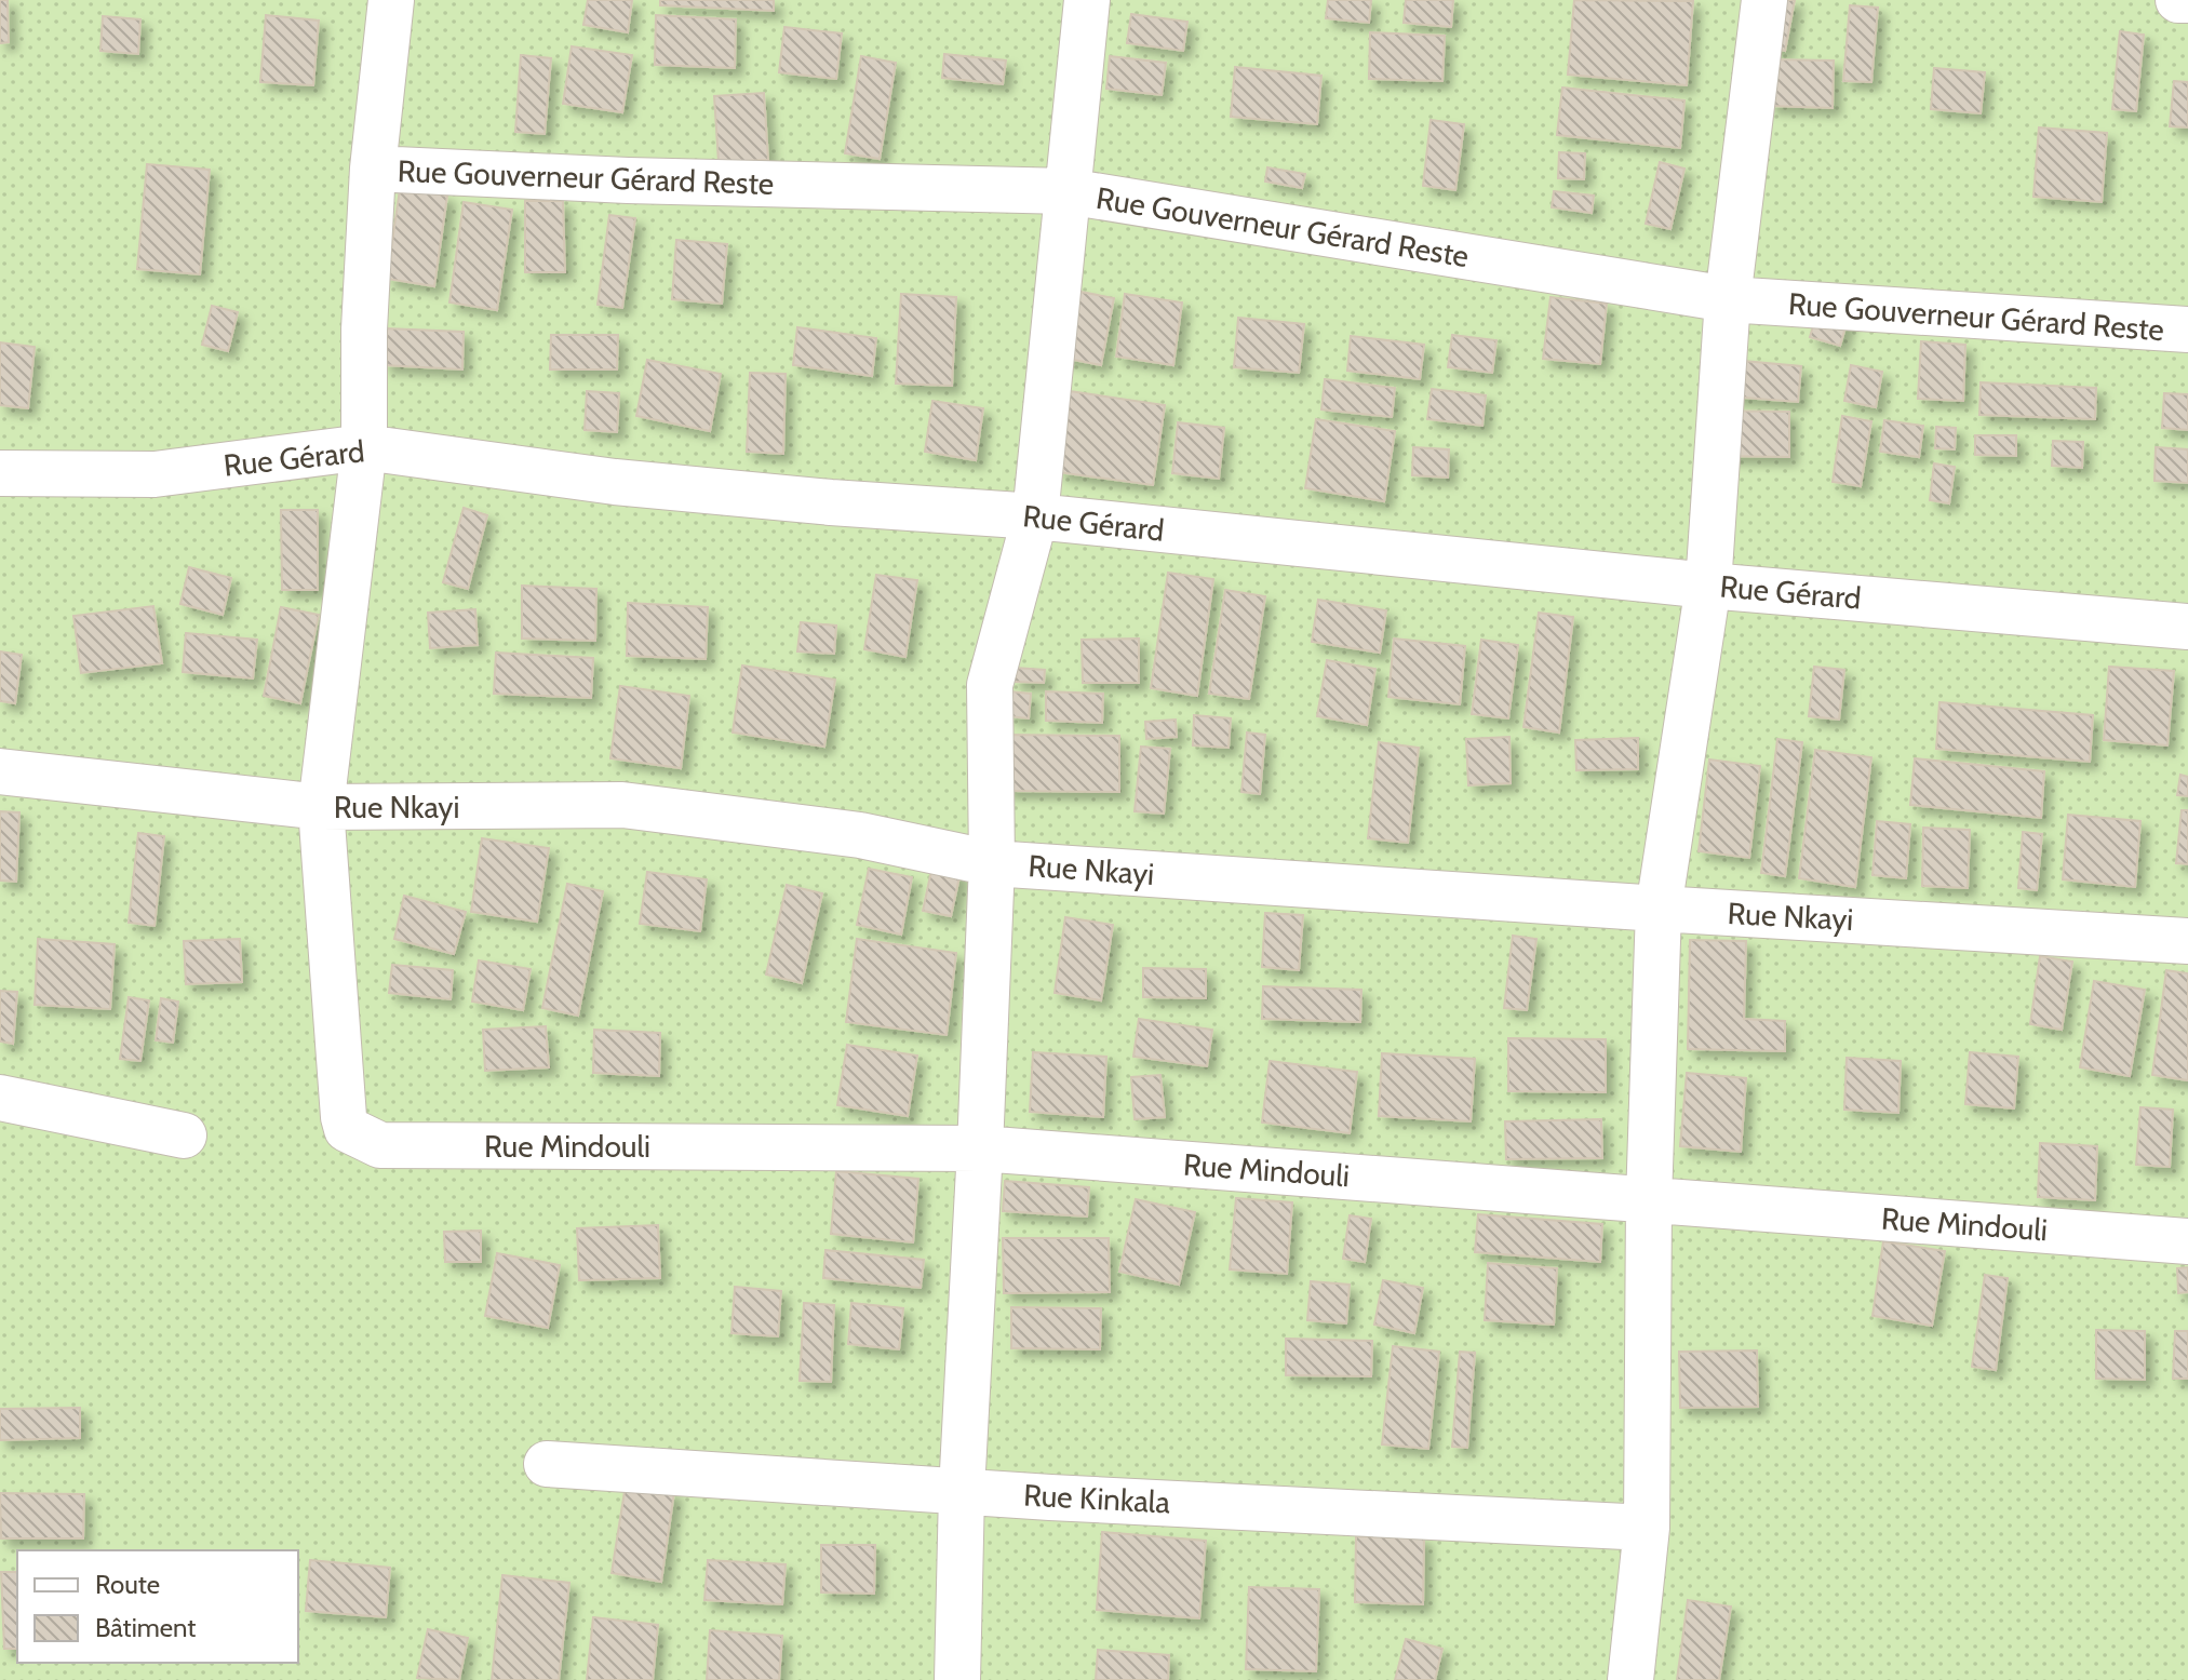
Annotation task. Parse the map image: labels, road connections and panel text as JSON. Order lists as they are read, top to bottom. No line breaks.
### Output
{"streets":{"street":["Rue Gouverneur Gérard Reste","Rue Gérard","Rue Nkayi","Rue Mindouli","Rue Kinkala"]},"crossings":[["Rue Nkayi","Rue Mindouli"]],"legend":["Route","Bâtiment"]}
